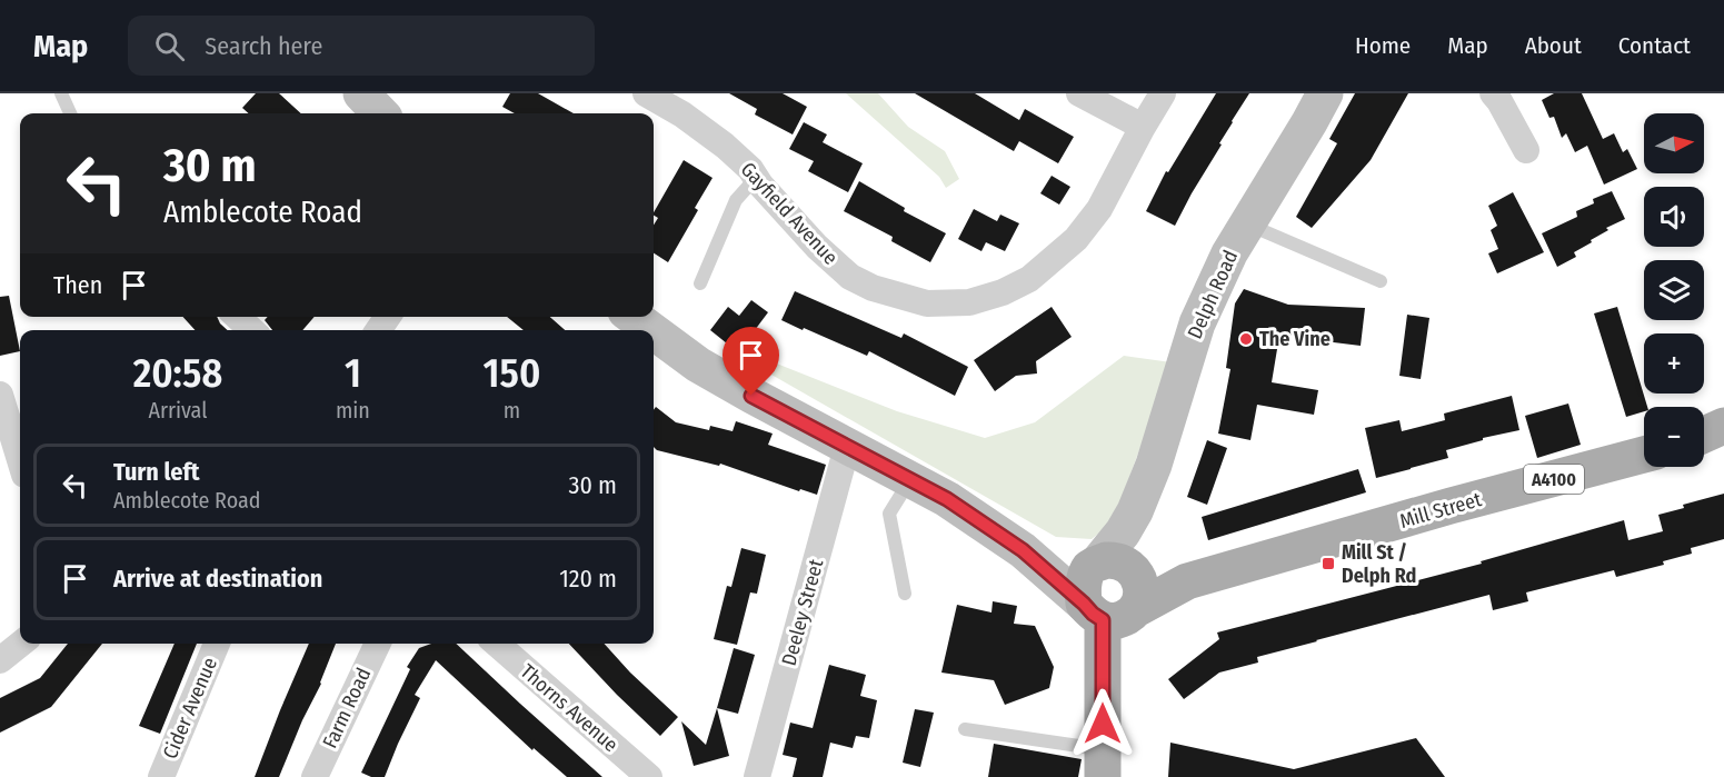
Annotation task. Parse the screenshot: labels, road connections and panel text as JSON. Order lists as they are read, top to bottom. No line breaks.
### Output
{"streets":{"main road":["A4100","Mill Street"],"street":["Gayfield Avenue","Delph Road","Deeley Street","Cider Avenue","Farm Road","Thorns Avenue"]},"crossings":[["Delph Road","A4100"],["Delph Road","Mill Street"],["A4100","Mill Street"]],"places":{"other":["The Vine"],"transit":["Mill St / Delph Rd"]},"north":"right","page":{"header":"Map","search":"Search here","nav":["Home","Map","About","Contact"],"map_buttons":["+","−"],"turn":["30 m","Amblecote Road"],"then":"Then","eta":["20:58","Arrival","1","min","150","m"],"list":[{"name":"Turn left","note":"Amblecote Road","value":"30 m"},{"name":"Arrive at destination","value":"120 m"}]}}
